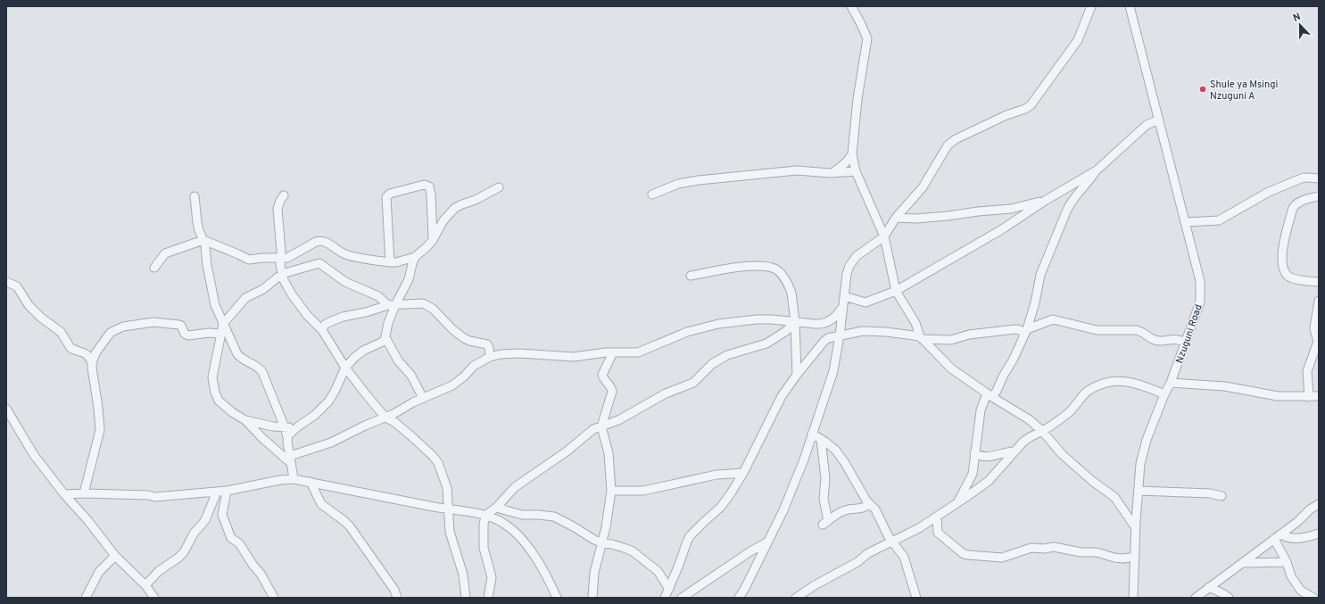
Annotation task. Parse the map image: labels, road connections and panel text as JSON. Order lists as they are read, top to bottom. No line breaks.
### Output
{"streets":{"street":["Nzuguni Road"]},"places":["Shule ya Msingi Nzuguni A"],"north":"top"}
